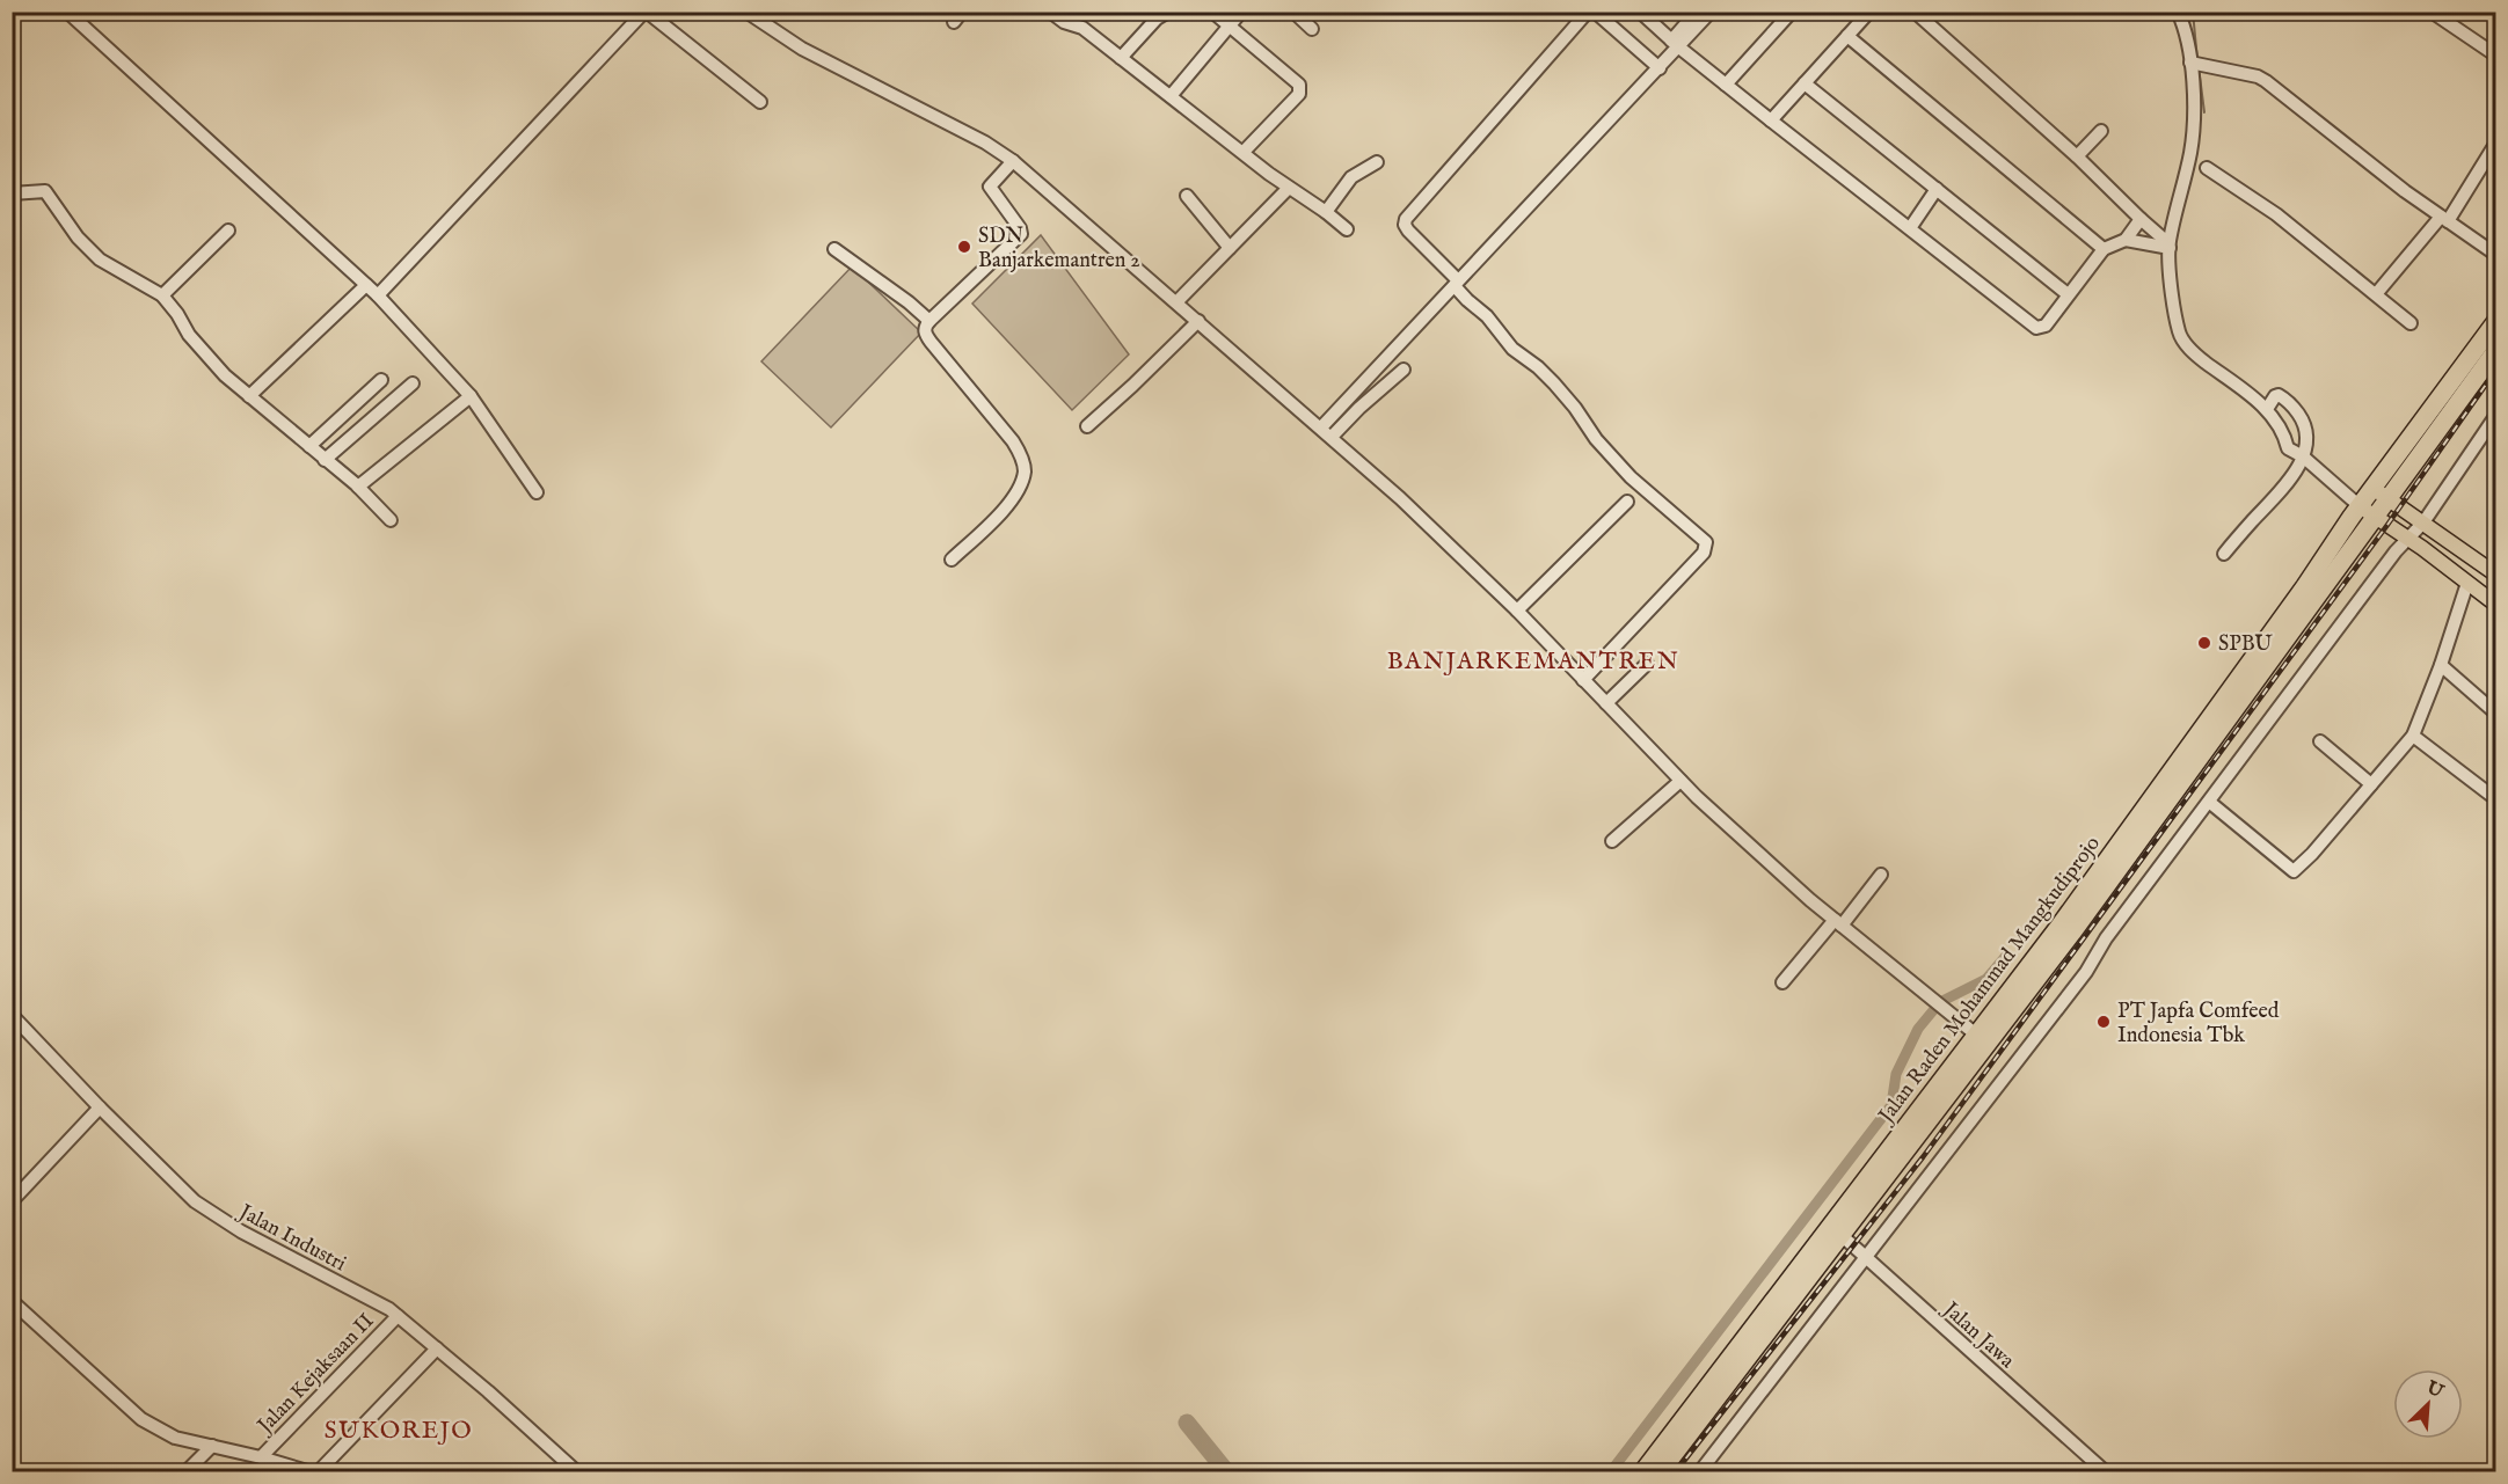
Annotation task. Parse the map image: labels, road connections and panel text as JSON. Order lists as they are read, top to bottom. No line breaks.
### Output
{"streets":{"highway":["Jalan Raden Mohammad Mangkudiprojo"],"street":["Jalan Industri","Jalan Jawa","Jalan Kejaksaan II"]},"crossings":[["Jalan Raden Mohammad Mangkudiprojo","Jalan Jawa"],["Jalan Industri","Jalan Kejaksaan II"]],"districts":["BANJARKEMANTREN","SUKOREJO"],"places":["SDN Banjarkemantren 2","SPBU","PT Japfa Comfeed Indonesia Tbk"],"north":"top right"}
